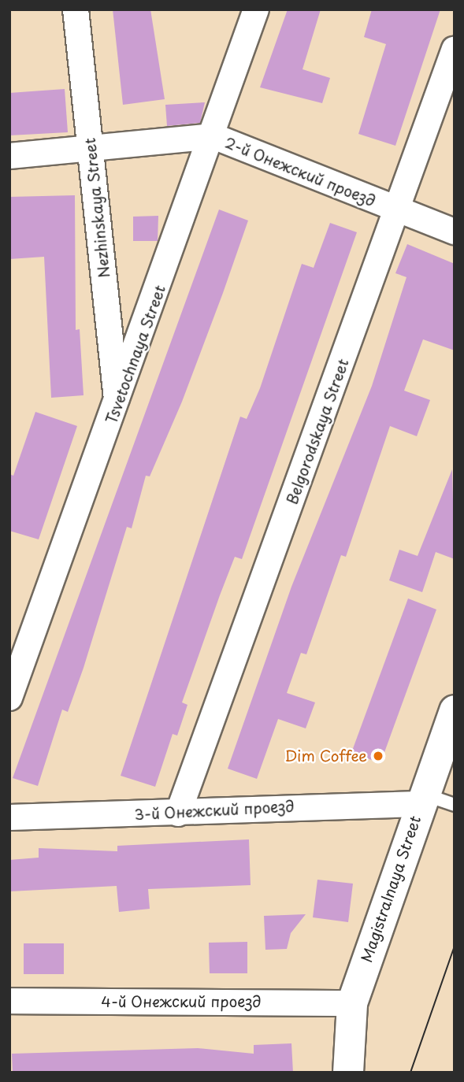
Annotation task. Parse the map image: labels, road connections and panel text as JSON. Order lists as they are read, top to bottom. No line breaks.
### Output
{"streets":{"street":["2-й Онежский проезд","Nezhinskaya Street","Tsvetochnaya Street","Belgorodskaya Street","3-й Онежский проезд","Magistralnaya Street","4-й Онежский проезд"]},"crossings":[["2-й Онежский проезд","Nezhinskaya Street"],["2-й Онежский проезд","Tsvetochnaya Street"],["2-й Онежский проезд","Belgorodskaya Street"],["Nezhinskaya Street","Tsvetochnaya Street"],["Belgorodskaya Street","3-й Онежский проезд"],["3-й Онежский проезд","Magistralnaya Street"],["Magistralnaya Street","4-й Онежский проезд"]],"places":["Dim Coffee"]}
